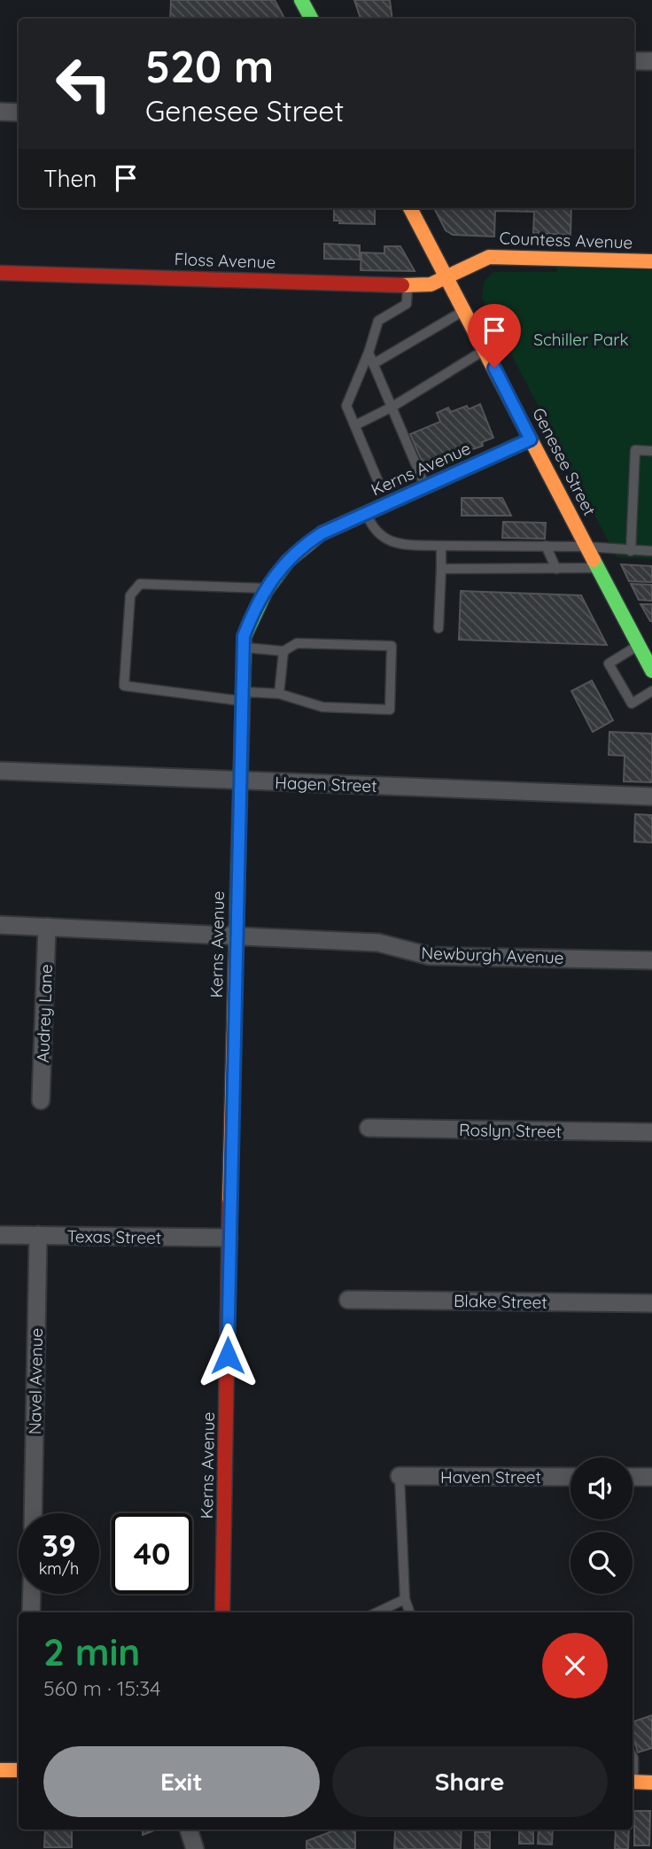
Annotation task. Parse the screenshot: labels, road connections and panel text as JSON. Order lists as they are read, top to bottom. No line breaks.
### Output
{"streets":{"street":["Countess Avenue","Floss Avenue","Genesee Street","Kerns Avenue","Hagen Street","Newburgh Avenue","Audrey Lane","Roslyn Street","Texas Street","Blake Street","Navel Avenue","Haven Street"]},"crossings":[["Countess Avenue","Floss Avenue"],["Countess Avenue","Genesee Street"],["Floss Avenue","Genesee Street"],["Genesee Street","Kerns Avenue"],["Kerns Avenue","Hagen Street"],["Kerns Avenue","Newburgh Avenue"],["Kerns Avenue","Texas Street"],["Newburgh Avenue","Audrey Lane"],["Texas Street","Navel Avenue"]],"parks":["Schiller Park"],"page":{"turn":["520 m","Genesee Street"],"then":"Then","speed":"39 km/h","limit":"40","heading":["2 min","560 m · 15:34"],"buttons":["Exit","Share"]}}
